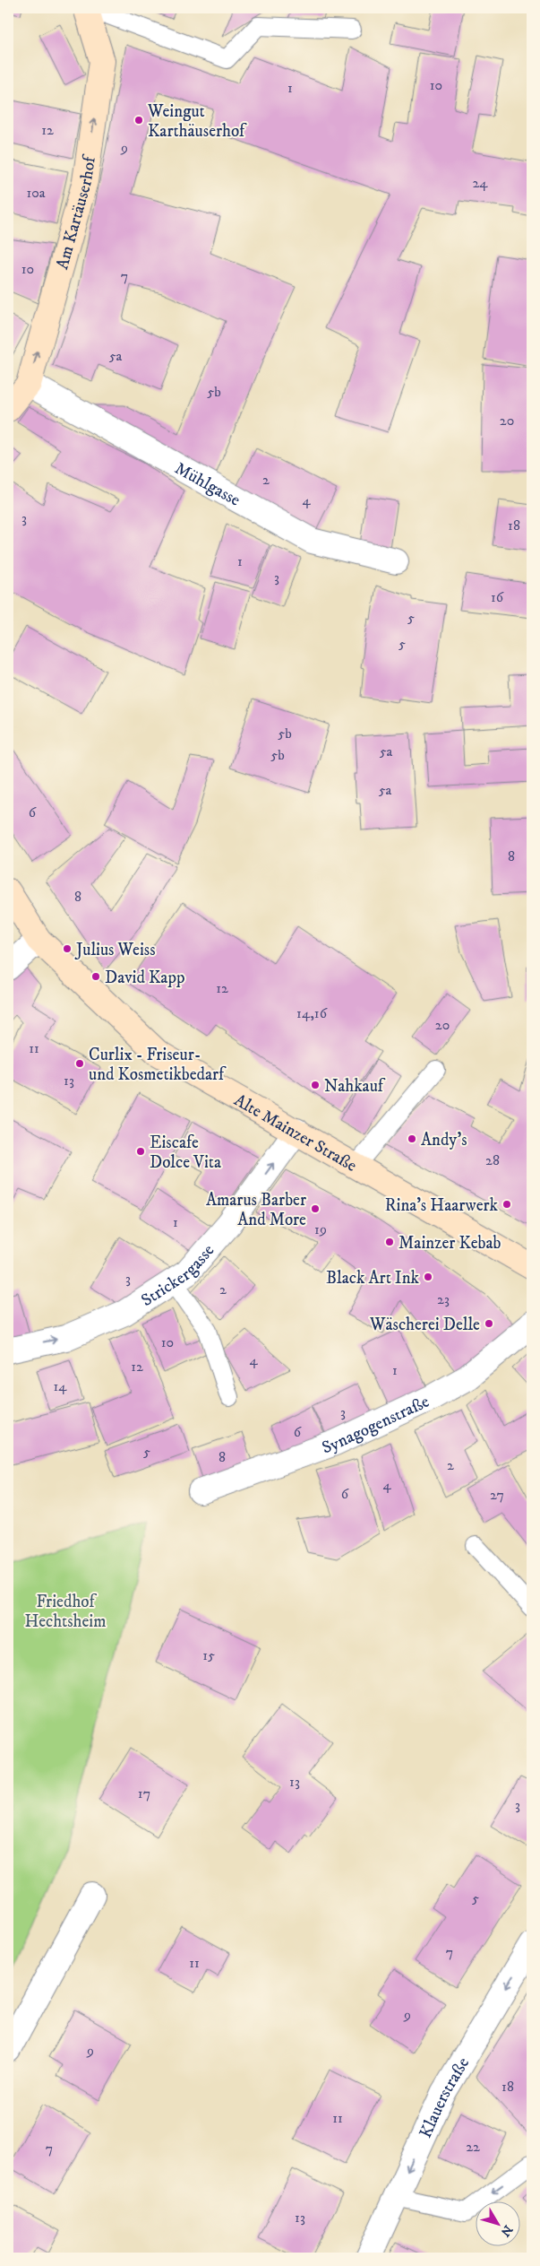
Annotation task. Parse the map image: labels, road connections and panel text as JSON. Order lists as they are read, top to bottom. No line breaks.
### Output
{"streets":{"street":["Am Kartäuserhof","Mühlgasse","Alte Mainzer Straße","Strickergasse","Synagogenstraße","Klauerstraße"]},"crossings":[["Am Kartäuserhof","Mühlgasse"],["Alte Mainzer Straße","Strickergasse"]],"one_way":["Am Kartäuserhof","Strickergasse","Klauerstraße"],"parks":["Friedhof Hechtsheim"],"places":["Weingut Karthäuserhof","Julius Weiss","David Kapp","Curlix - Friseur- und Kosmetikbedarf","Nahkauf","Andy's","Eiscafe Dolce Vita","Rina's Haarwerk","Amarus Barber And More","Mainzer Kebab","Black Art Ink","Wäscherei Delle"],"house_numbers":["10","1","12","9","24","10a","10","7","5a","5b","20","2","4","3","18","1","3","16","5","5","5b","5a","5b","5a","6","8","8","12","14,16","20","11","13","28","1","19","3","2","23","10","4","12","1","14","3","6","5","8","2","4","6","27","15","13","17","3","5","7","11","9","9","18","11","22","7","13"],"north":"bottom right"}
